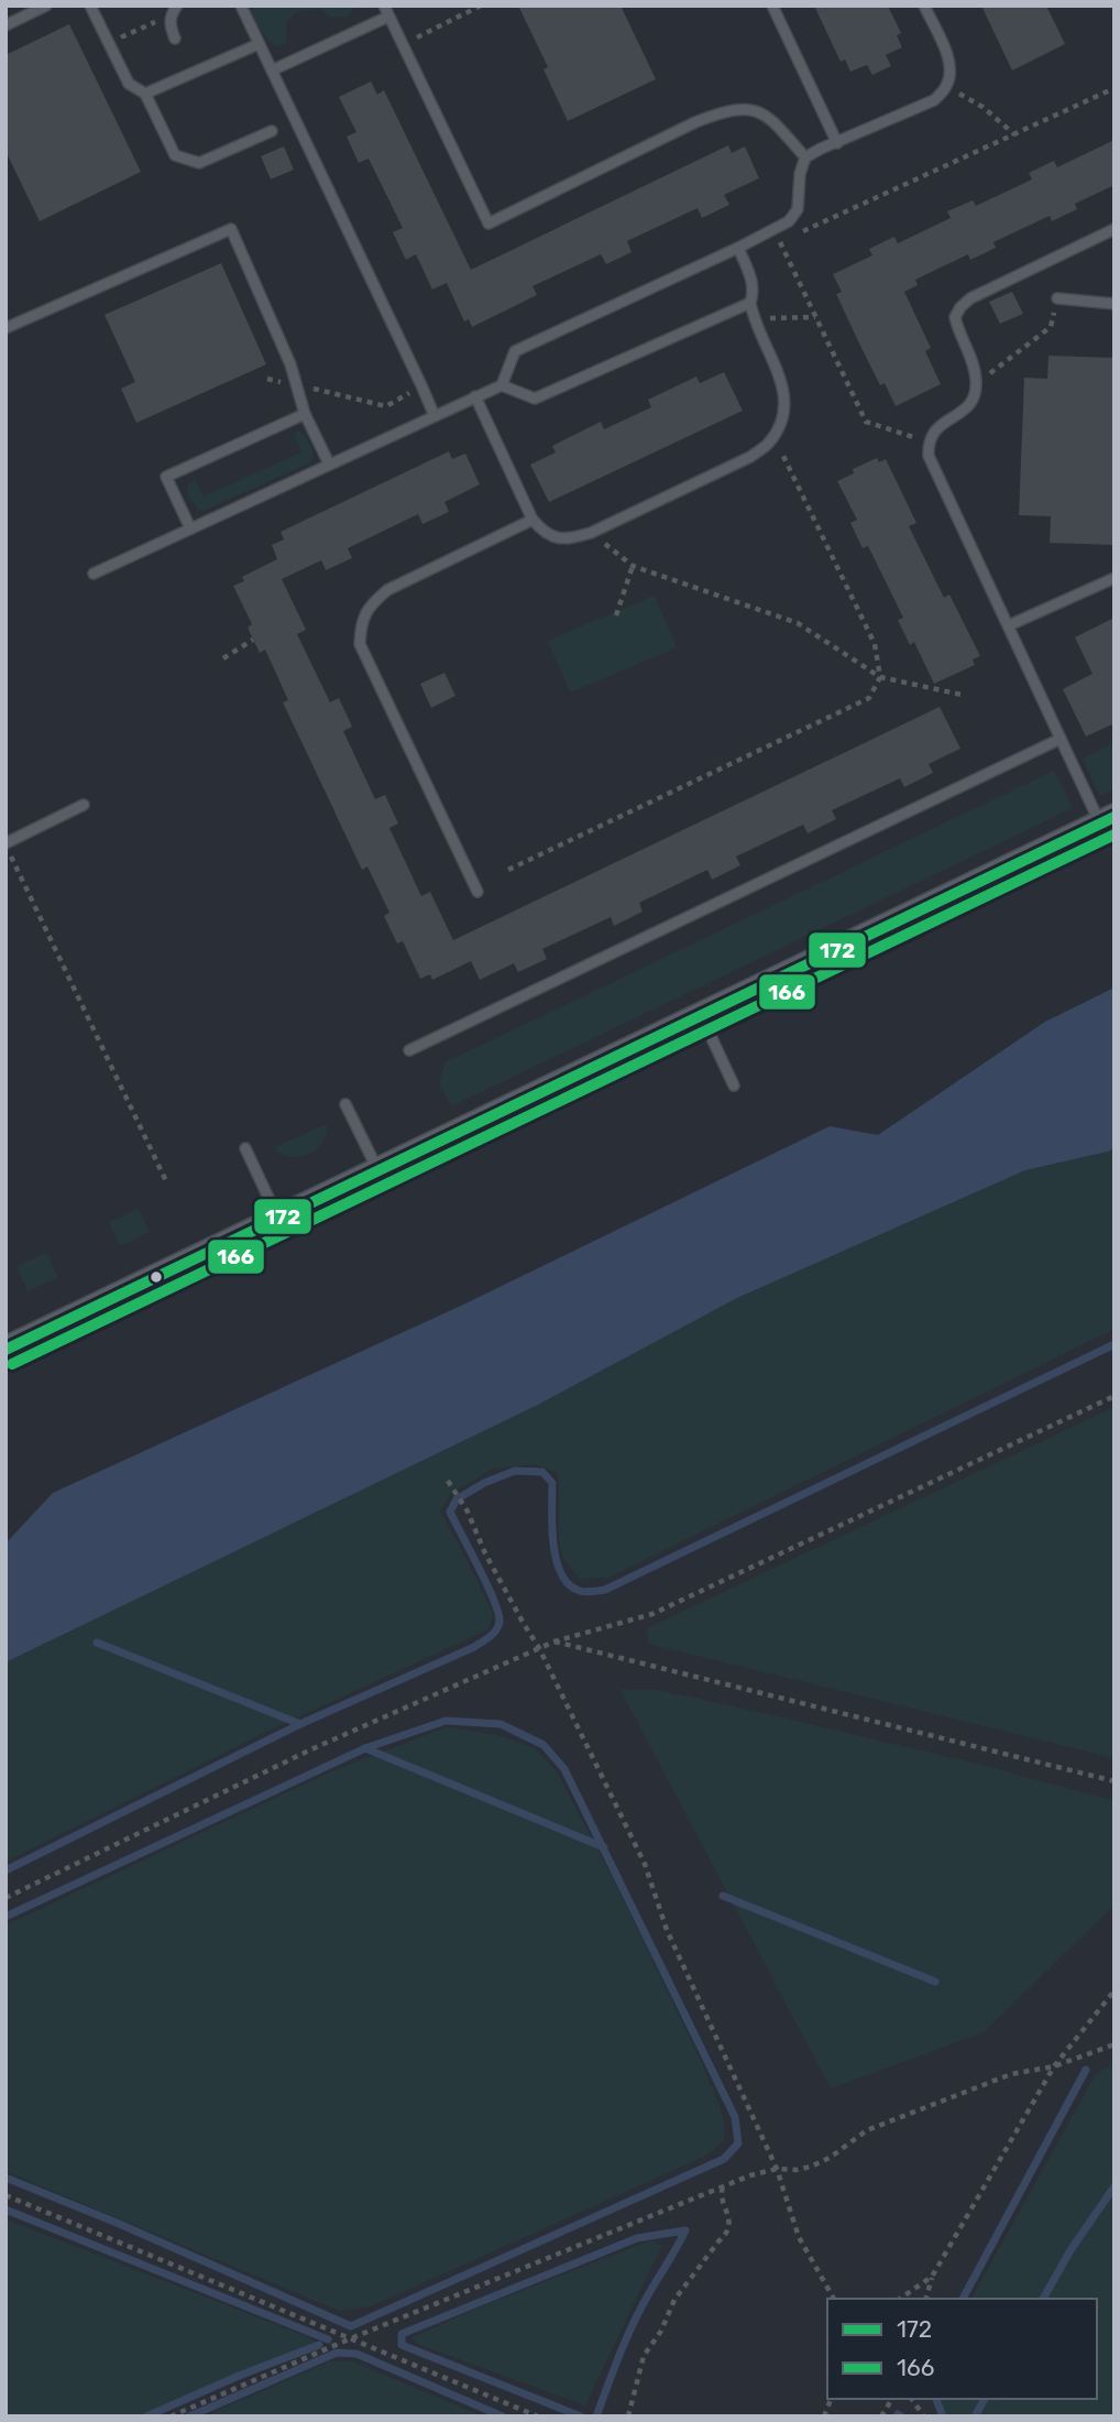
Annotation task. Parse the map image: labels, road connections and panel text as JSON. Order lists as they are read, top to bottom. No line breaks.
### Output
{"lines":["transit line 172","transit line 166"],"legend":["172","166"]}
